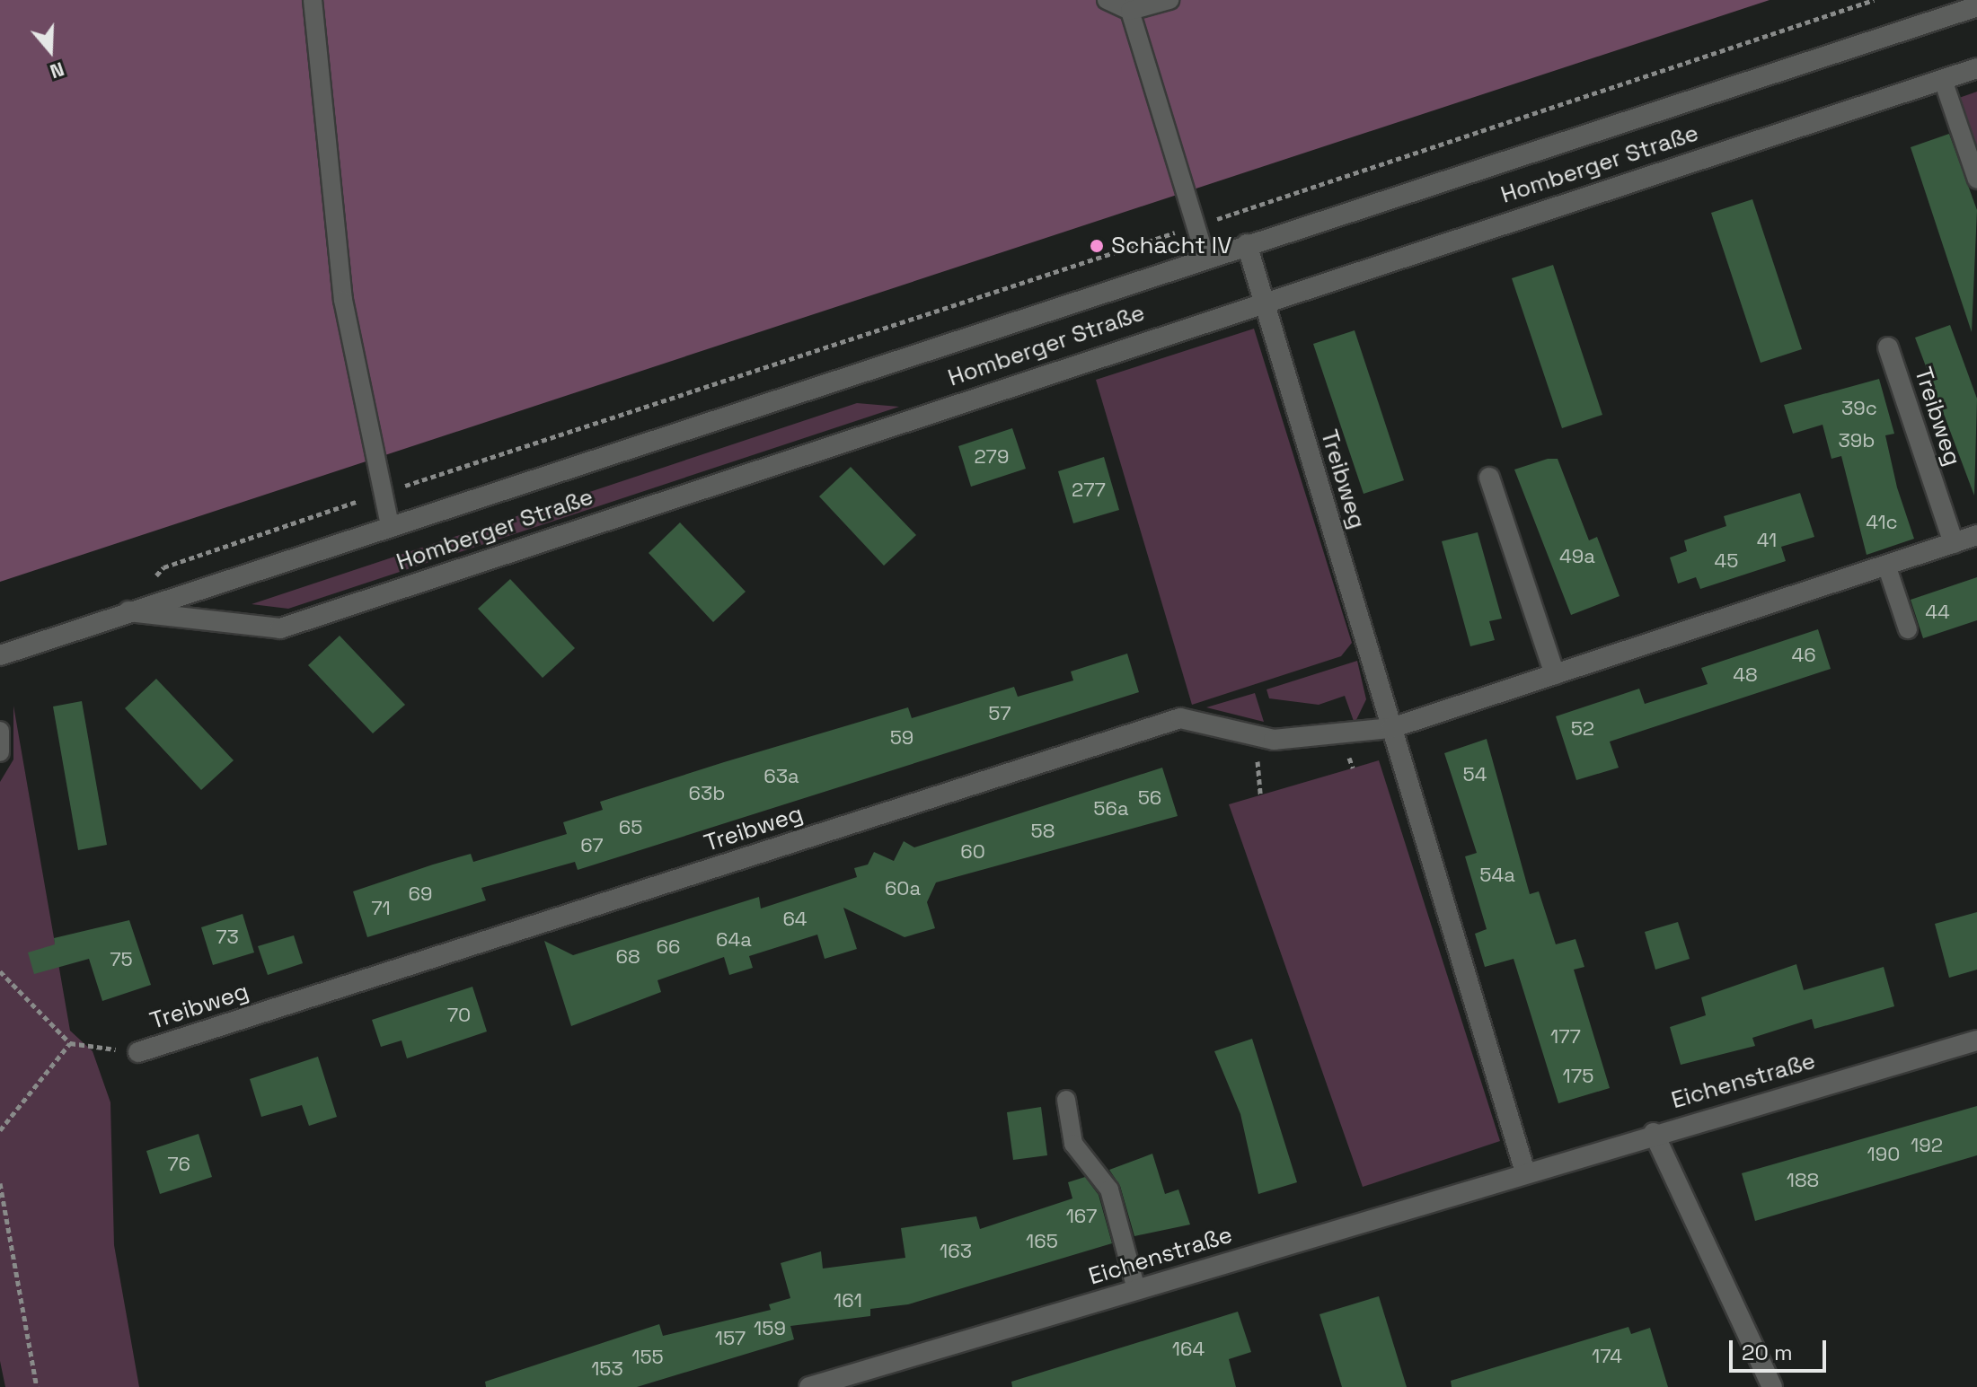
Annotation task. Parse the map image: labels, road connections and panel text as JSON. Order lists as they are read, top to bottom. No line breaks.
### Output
{"streets":{"street":["Homberger Straße","Treibweg","Eichenstraße"]},"crossings":[["Homberger Straße","Treibweg"],["Treibweg","Eichenstraße"]],"places":["Schacht IV"],"house_numbers":["39c","39b","279","277","41c","41","49a","45","44","46","48","57","52","59","54","63a","63b","56","56a","65","58","67","60","54a","60a","69","71","64","73","64a","66","68","75","70","177","175","192","190","76","188","167","165","163","161","159","157","164","174","155","153"],"scale_bar":"20 m","north":"bottom"}
